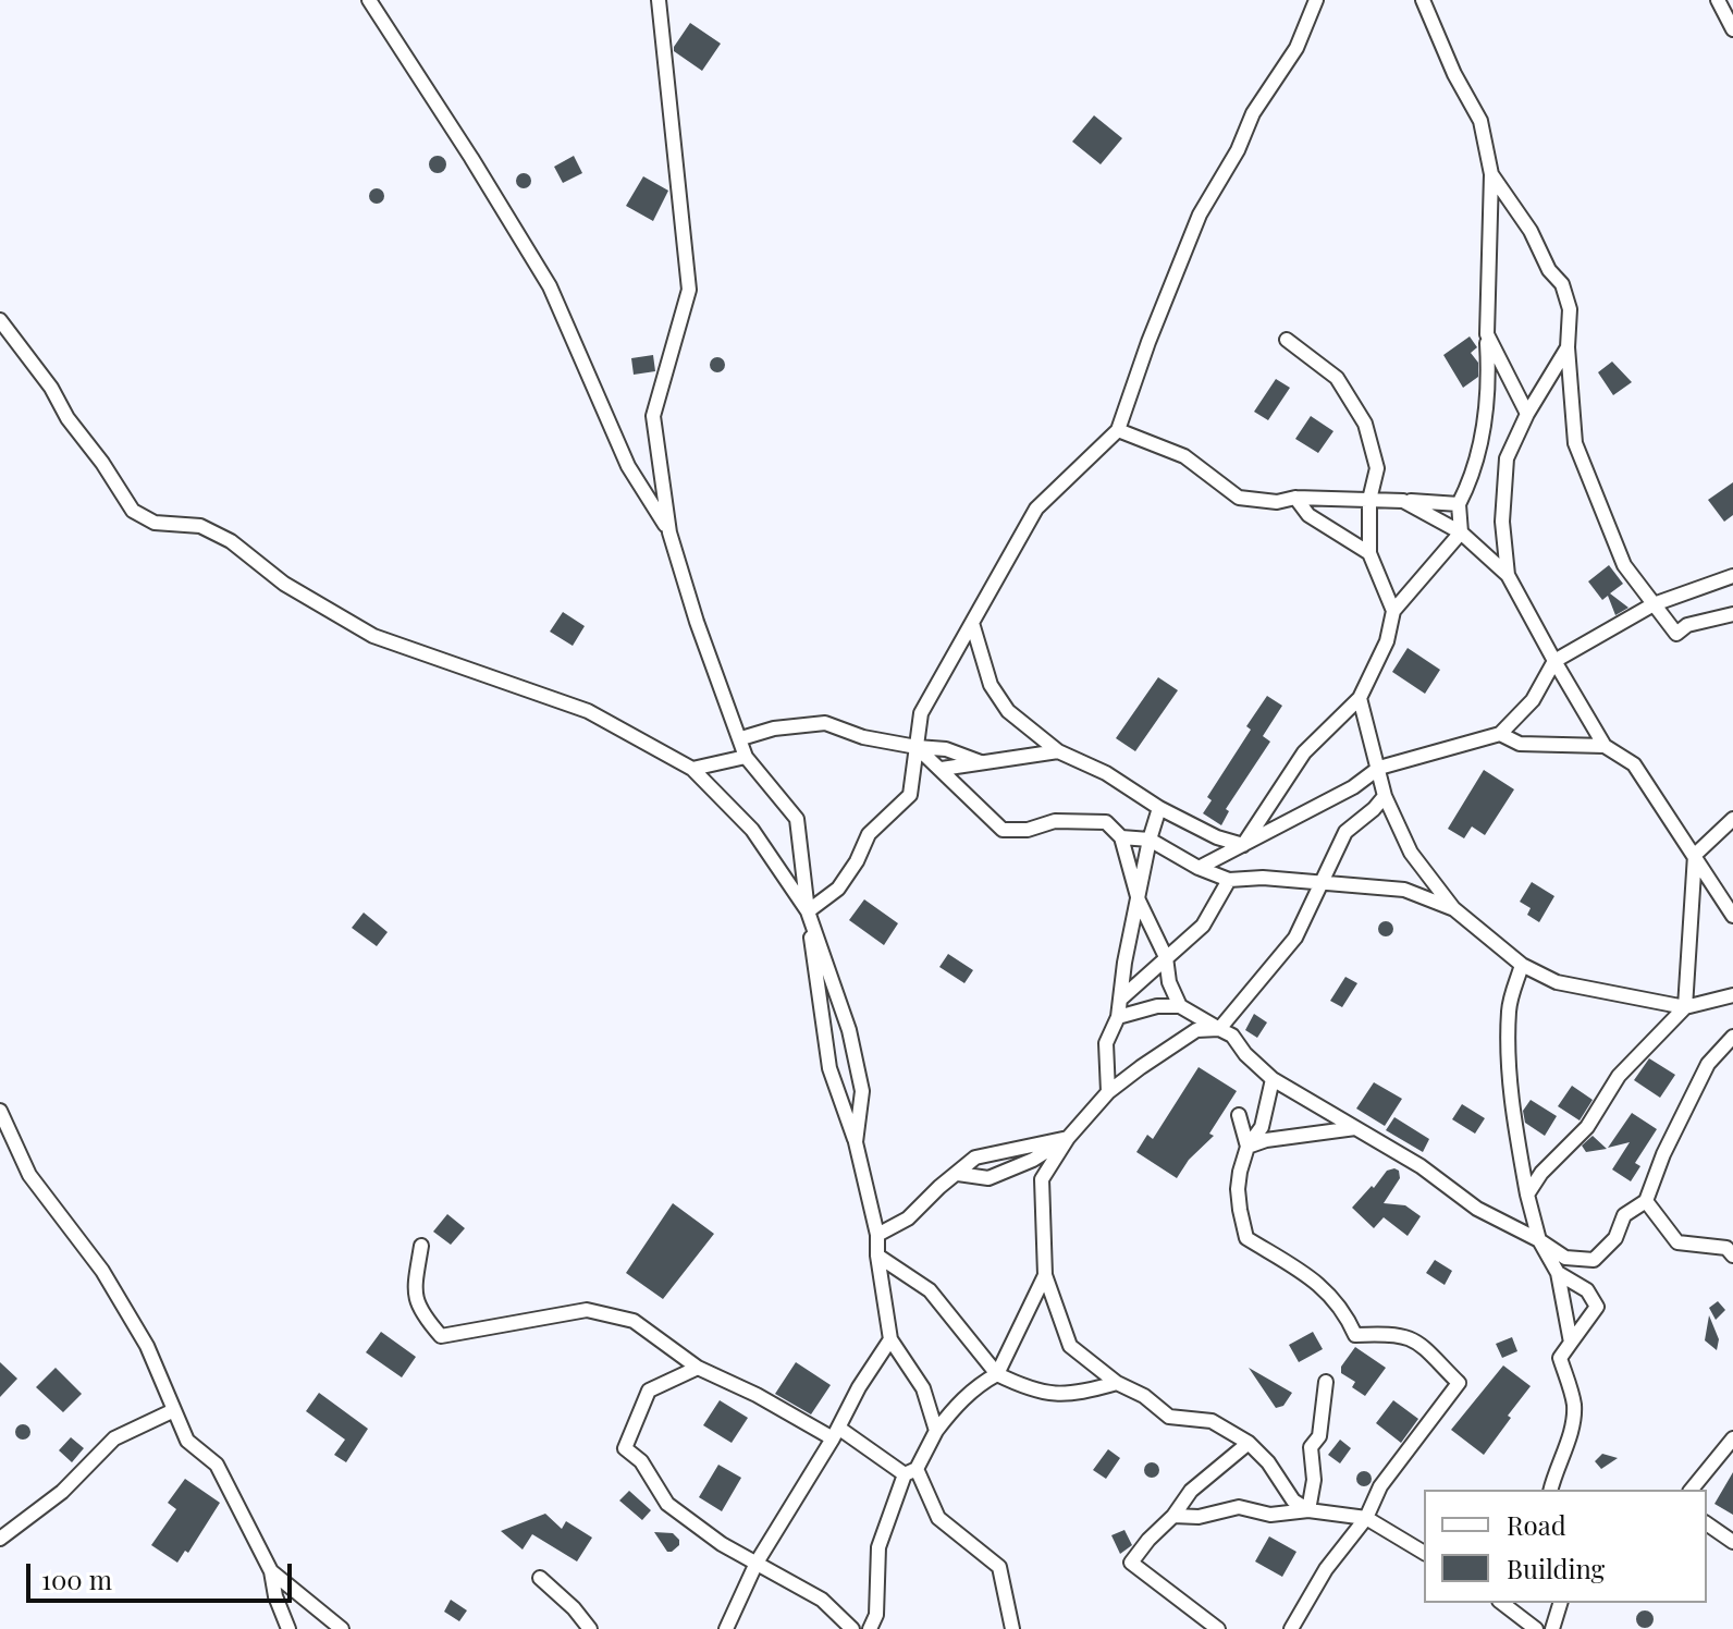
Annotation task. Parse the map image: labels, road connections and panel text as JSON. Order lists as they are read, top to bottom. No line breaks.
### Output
{"legend":["Road","Building"],"scale_bar":"100 m"}
